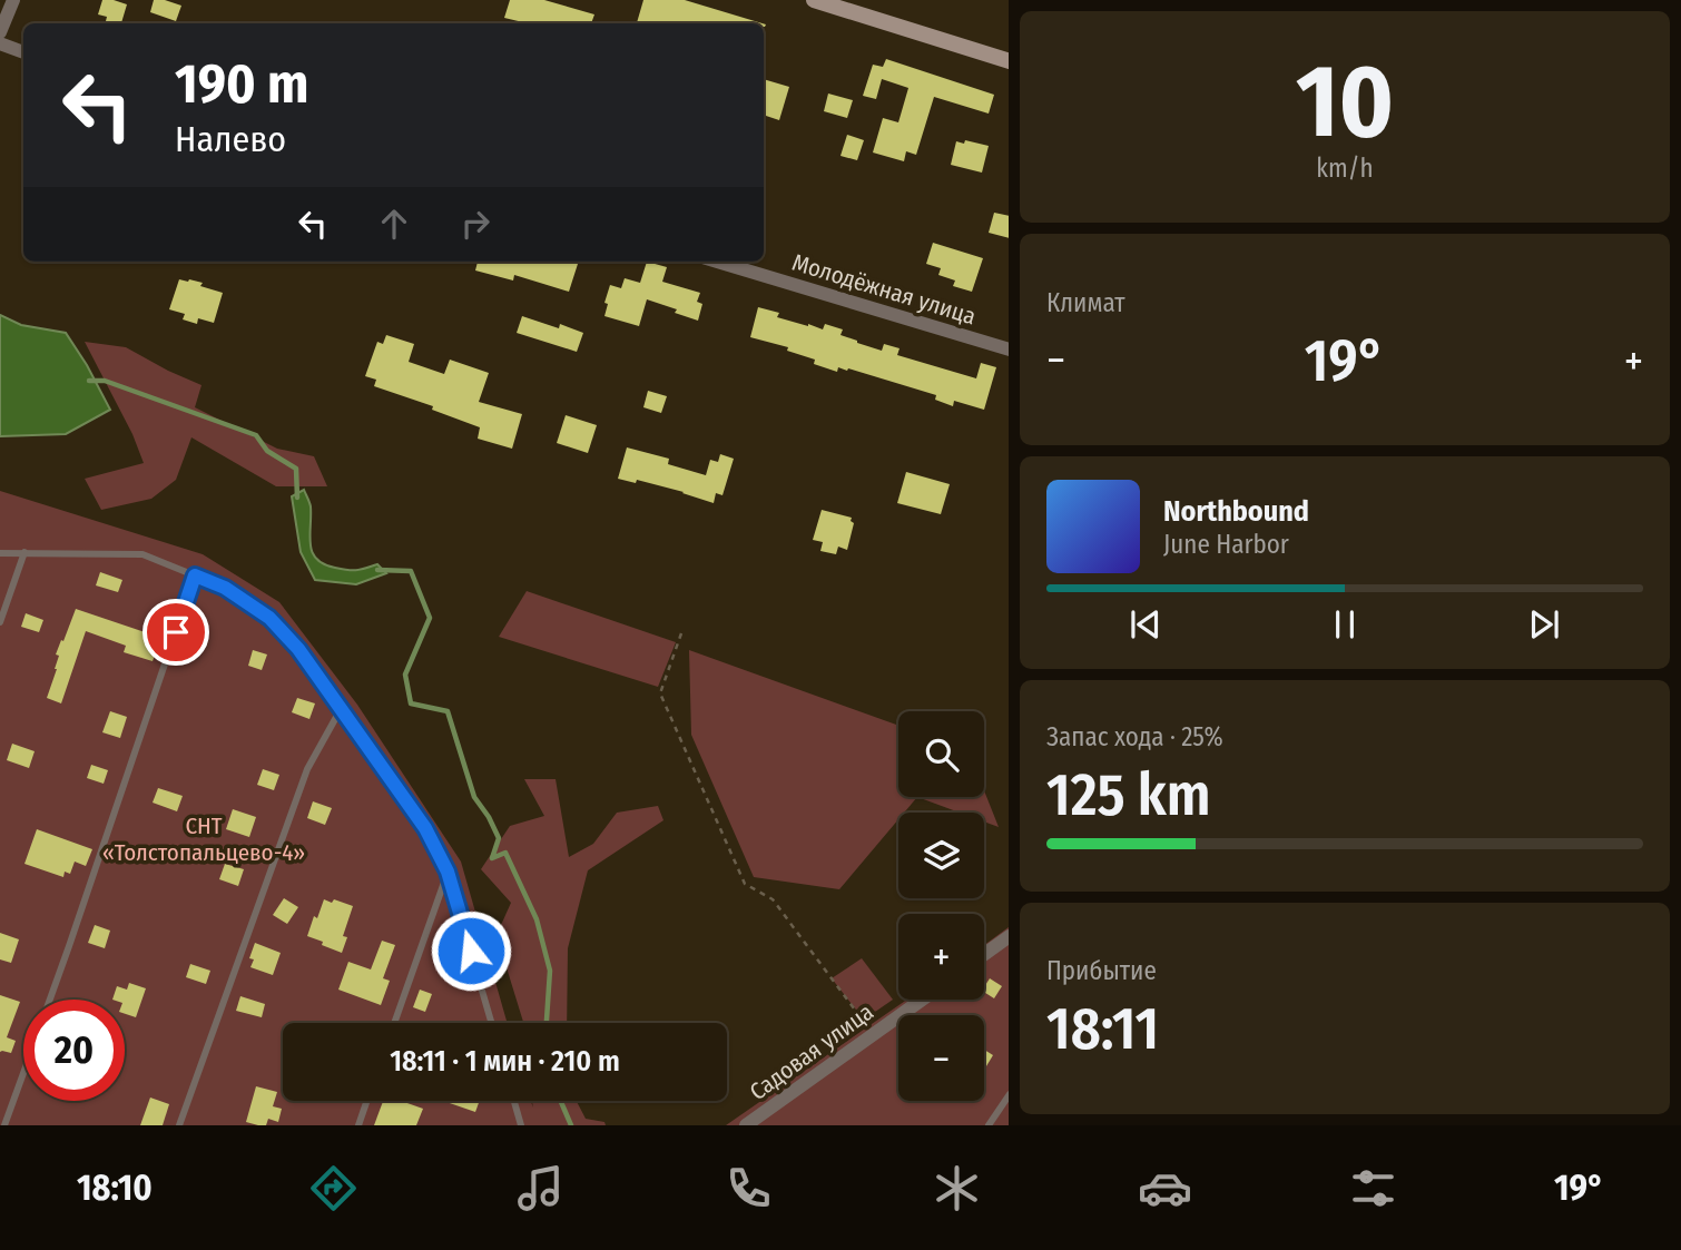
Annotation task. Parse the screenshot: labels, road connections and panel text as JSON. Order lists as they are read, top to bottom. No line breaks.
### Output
{"streets":{"street":["Молодёжная улица","Садовая улица"]},"parks":["СНТ «Толстопальцево-4»"],"page":{"tile":[["10","km/h"],"Климат",["Запас хода · 25%","125 km"],["Прибытие","18:11"]],"turn":["190 m","Налево"],"heat":["−","19°","+"],"song":["Northbound","June Harbor"],"map_buttons":["+","−"],"limit":"20","trip":"18:11 · 1 мин · 210 m","tabs":["18:10","19°"]}}
